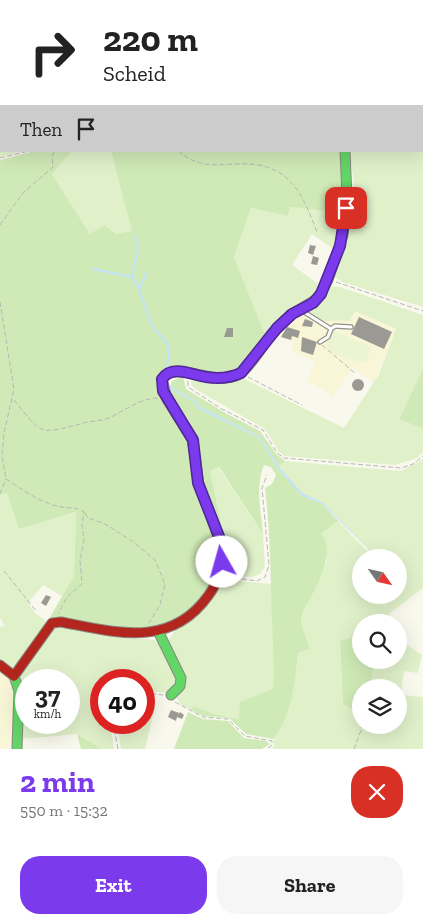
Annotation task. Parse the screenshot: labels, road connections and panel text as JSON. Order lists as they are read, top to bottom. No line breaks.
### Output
{"north":"bottom right","page":{"turn":["220 m","Scheid"],"then":"Then","speed":"37 km/h","limit":"40","heading":["2 min","550 m · 15:32"],"buttons":["Exit","Share"]}}
